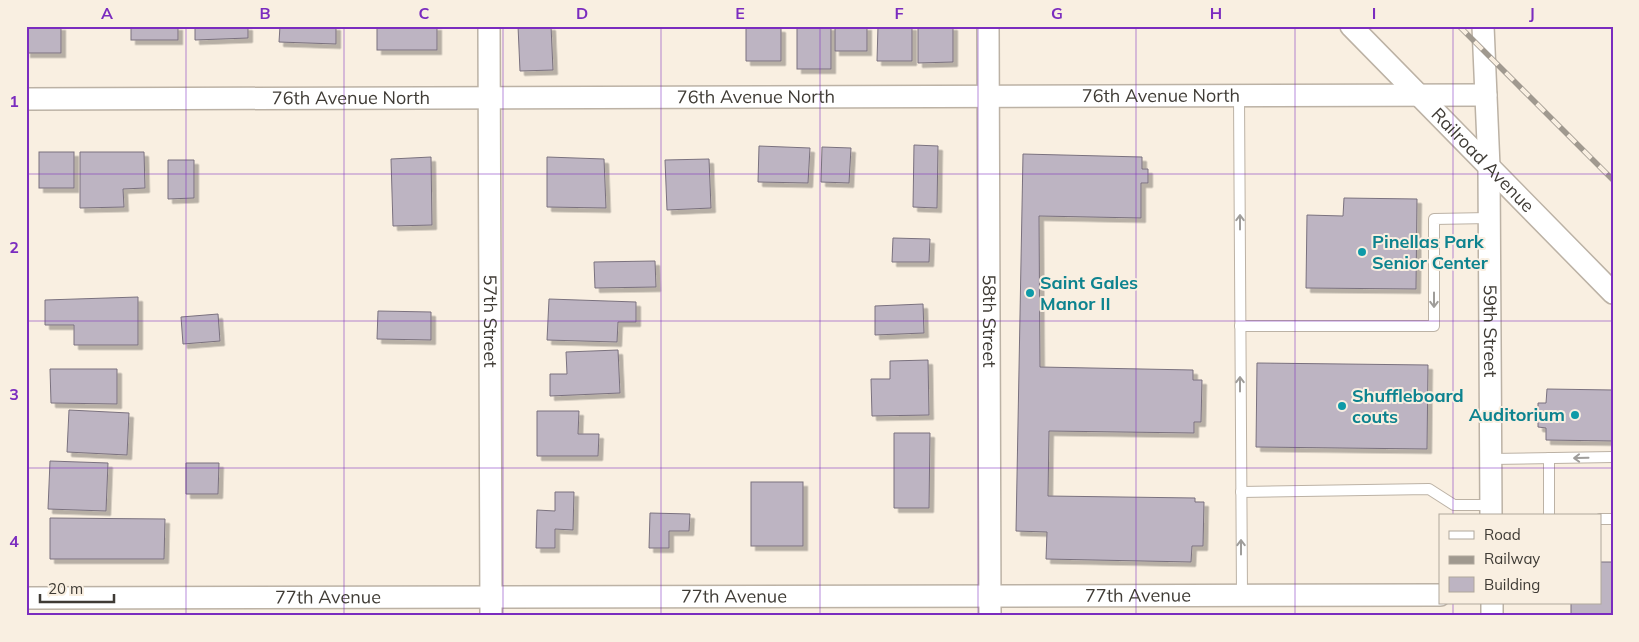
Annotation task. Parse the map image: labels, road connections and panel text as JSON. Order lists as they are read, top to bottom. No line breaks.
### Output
{"streets":{"street":["76th Avenue North","Railroad Avenue","57th Street","58th Street","59th Street","77th Avenue"]},"crossings":[["76th Avenue North","Railroad Avenue"],["76th Avenue North","57th Street"],["76th Avenue North","58th Street"],["76th Avenue North","59th Street"],["Railroad Avenue","59th Street"],["57th Street","77th Avenue"],["58th Street","77th Avenue"]],"places":["Pinellas Park Senior Center","Saint Gales Manor II","Shuffleboard couts","Auditorium"],"legend":["Road","Railway","Building"],"scale_bar":"20 m","grid":{"columns":["A","B","C","D","E","F","G","H","I","J"],"rows":["1","2","3","4"]}}
